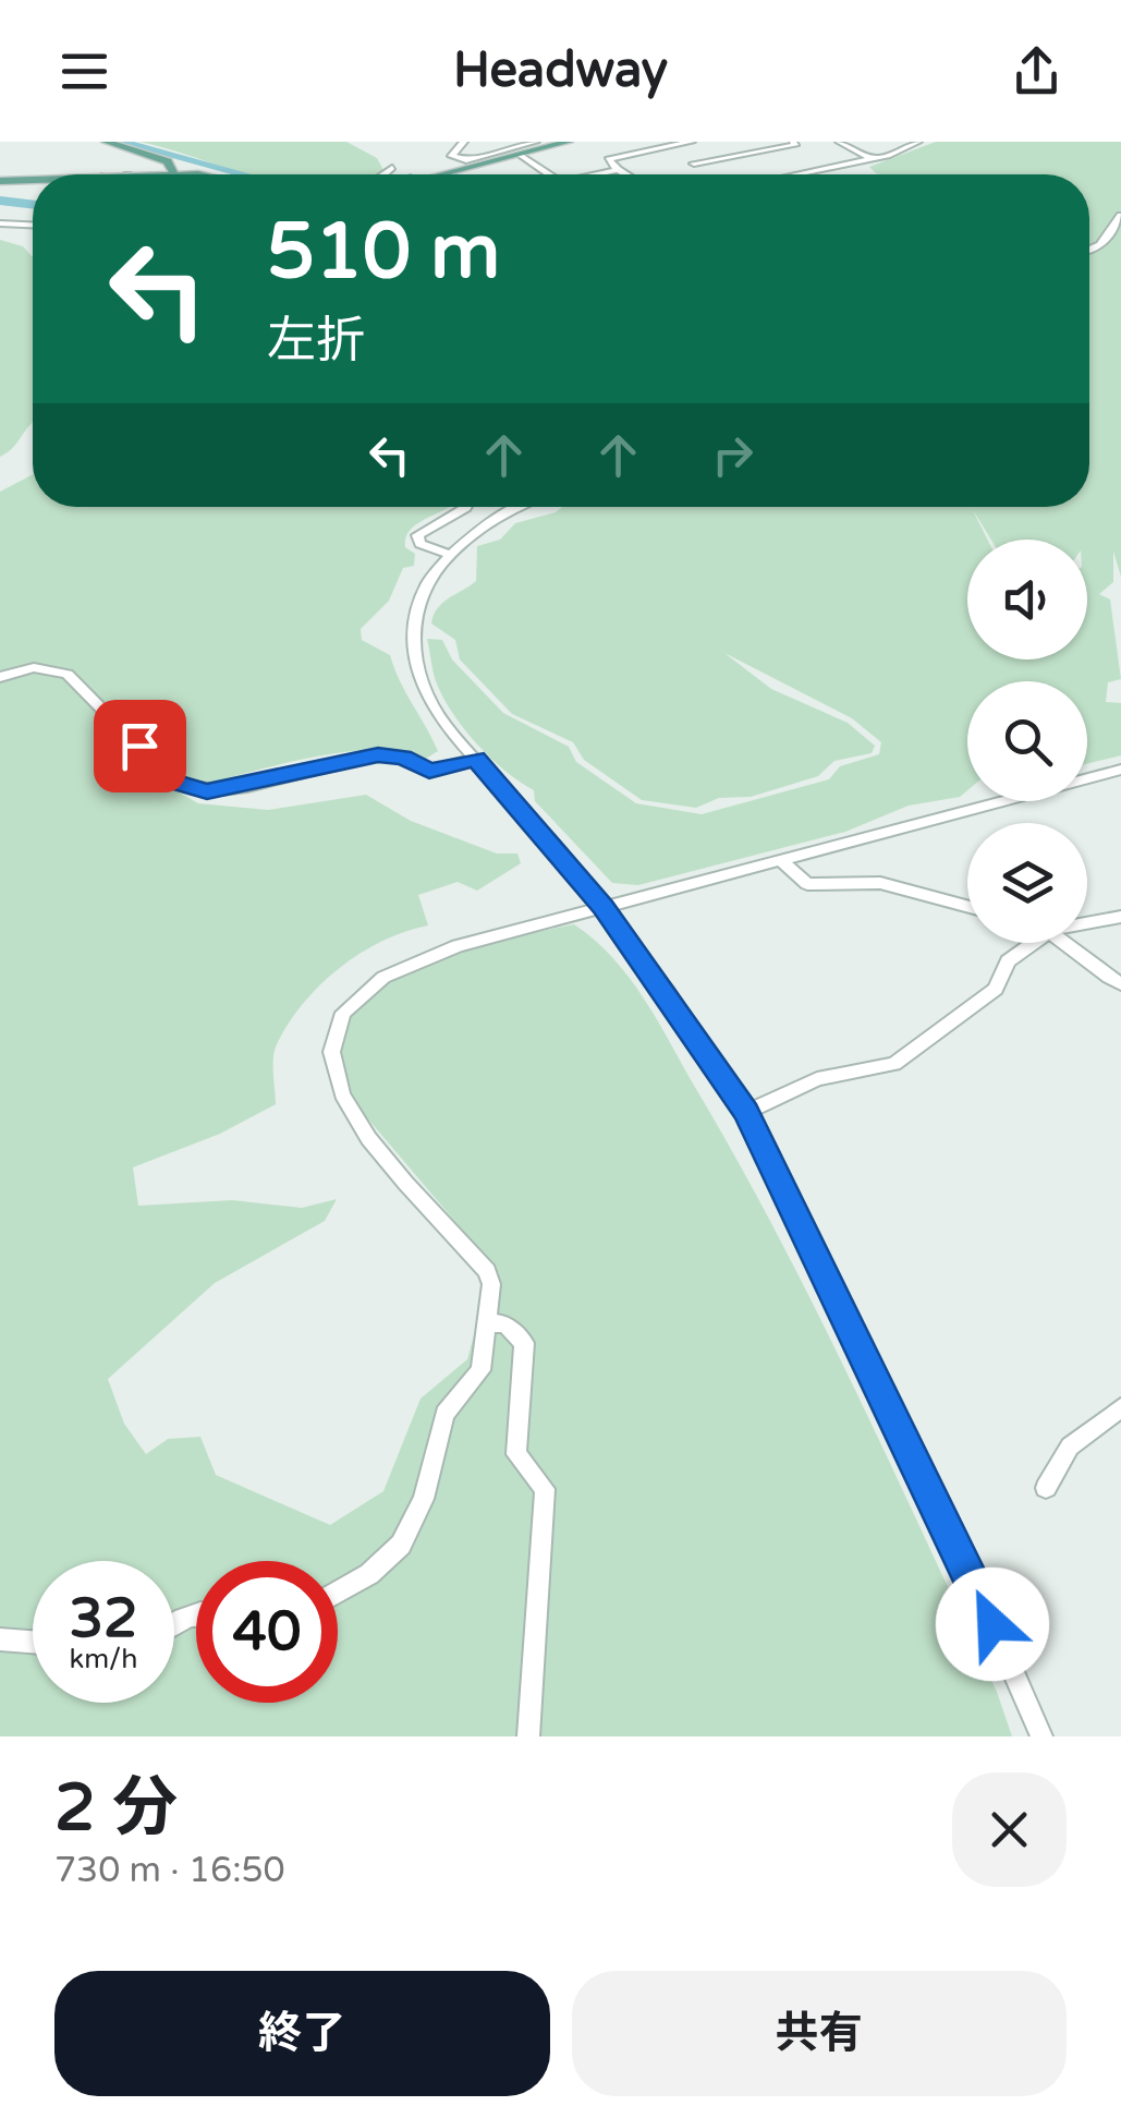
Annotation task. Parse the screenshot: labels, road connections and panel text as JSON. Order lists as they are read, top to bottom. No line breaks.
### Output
{"page":{"header":"Headway","turn":["510 m","左折"],"speed":"32 km/h","limit":"40","heading":["2 分","730 m · 16:50"],"buttons":["終了","共有"]}}
